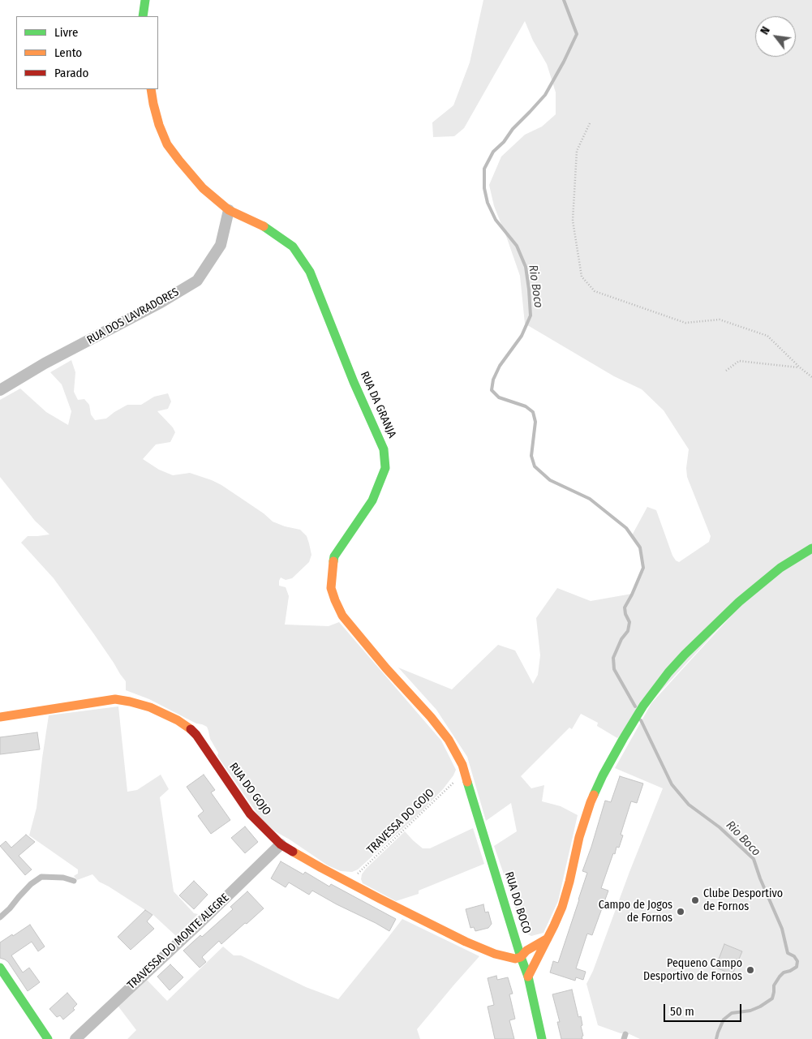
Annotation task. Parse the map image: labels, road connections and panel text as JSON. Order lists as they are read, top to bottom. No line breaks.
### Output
{"streets":{"street":["RUA DOS LAVRADORES","RUA DA GRANJA","RUA DO GOJO","RUA DO BOCO","TRAVESSA DO MONTE ALEGRE"],"path":["TRAVESSA DO GOJO"]},"crossings":[["RUA DOS LAVRADORES","RUA DA GRANJA"],["RUA DA GRANJA","TRAVESSA DO GOJO"],["RUA DA GRANJA","RUA DO BOCO"],["RUA DO GOJO","TRAVESSA DO GOJO"],["RUA DO GOJO","RUA DO BOCO"],["RUA DO GOJO","TRAVESSA DO MONTE ALEGRE"],["TRAVESSA DO GOJO","RUA DO BOCO"]],"water":["Rio Boco"],"places":["Clube Desportivo de Fornos","Campo de Jogos de Fornos","Pequeno Campo Desportivo de Fornos"],"legend":["Livre","Lento","Parado"],"scale_bar":"50 m","north":"top left"}
